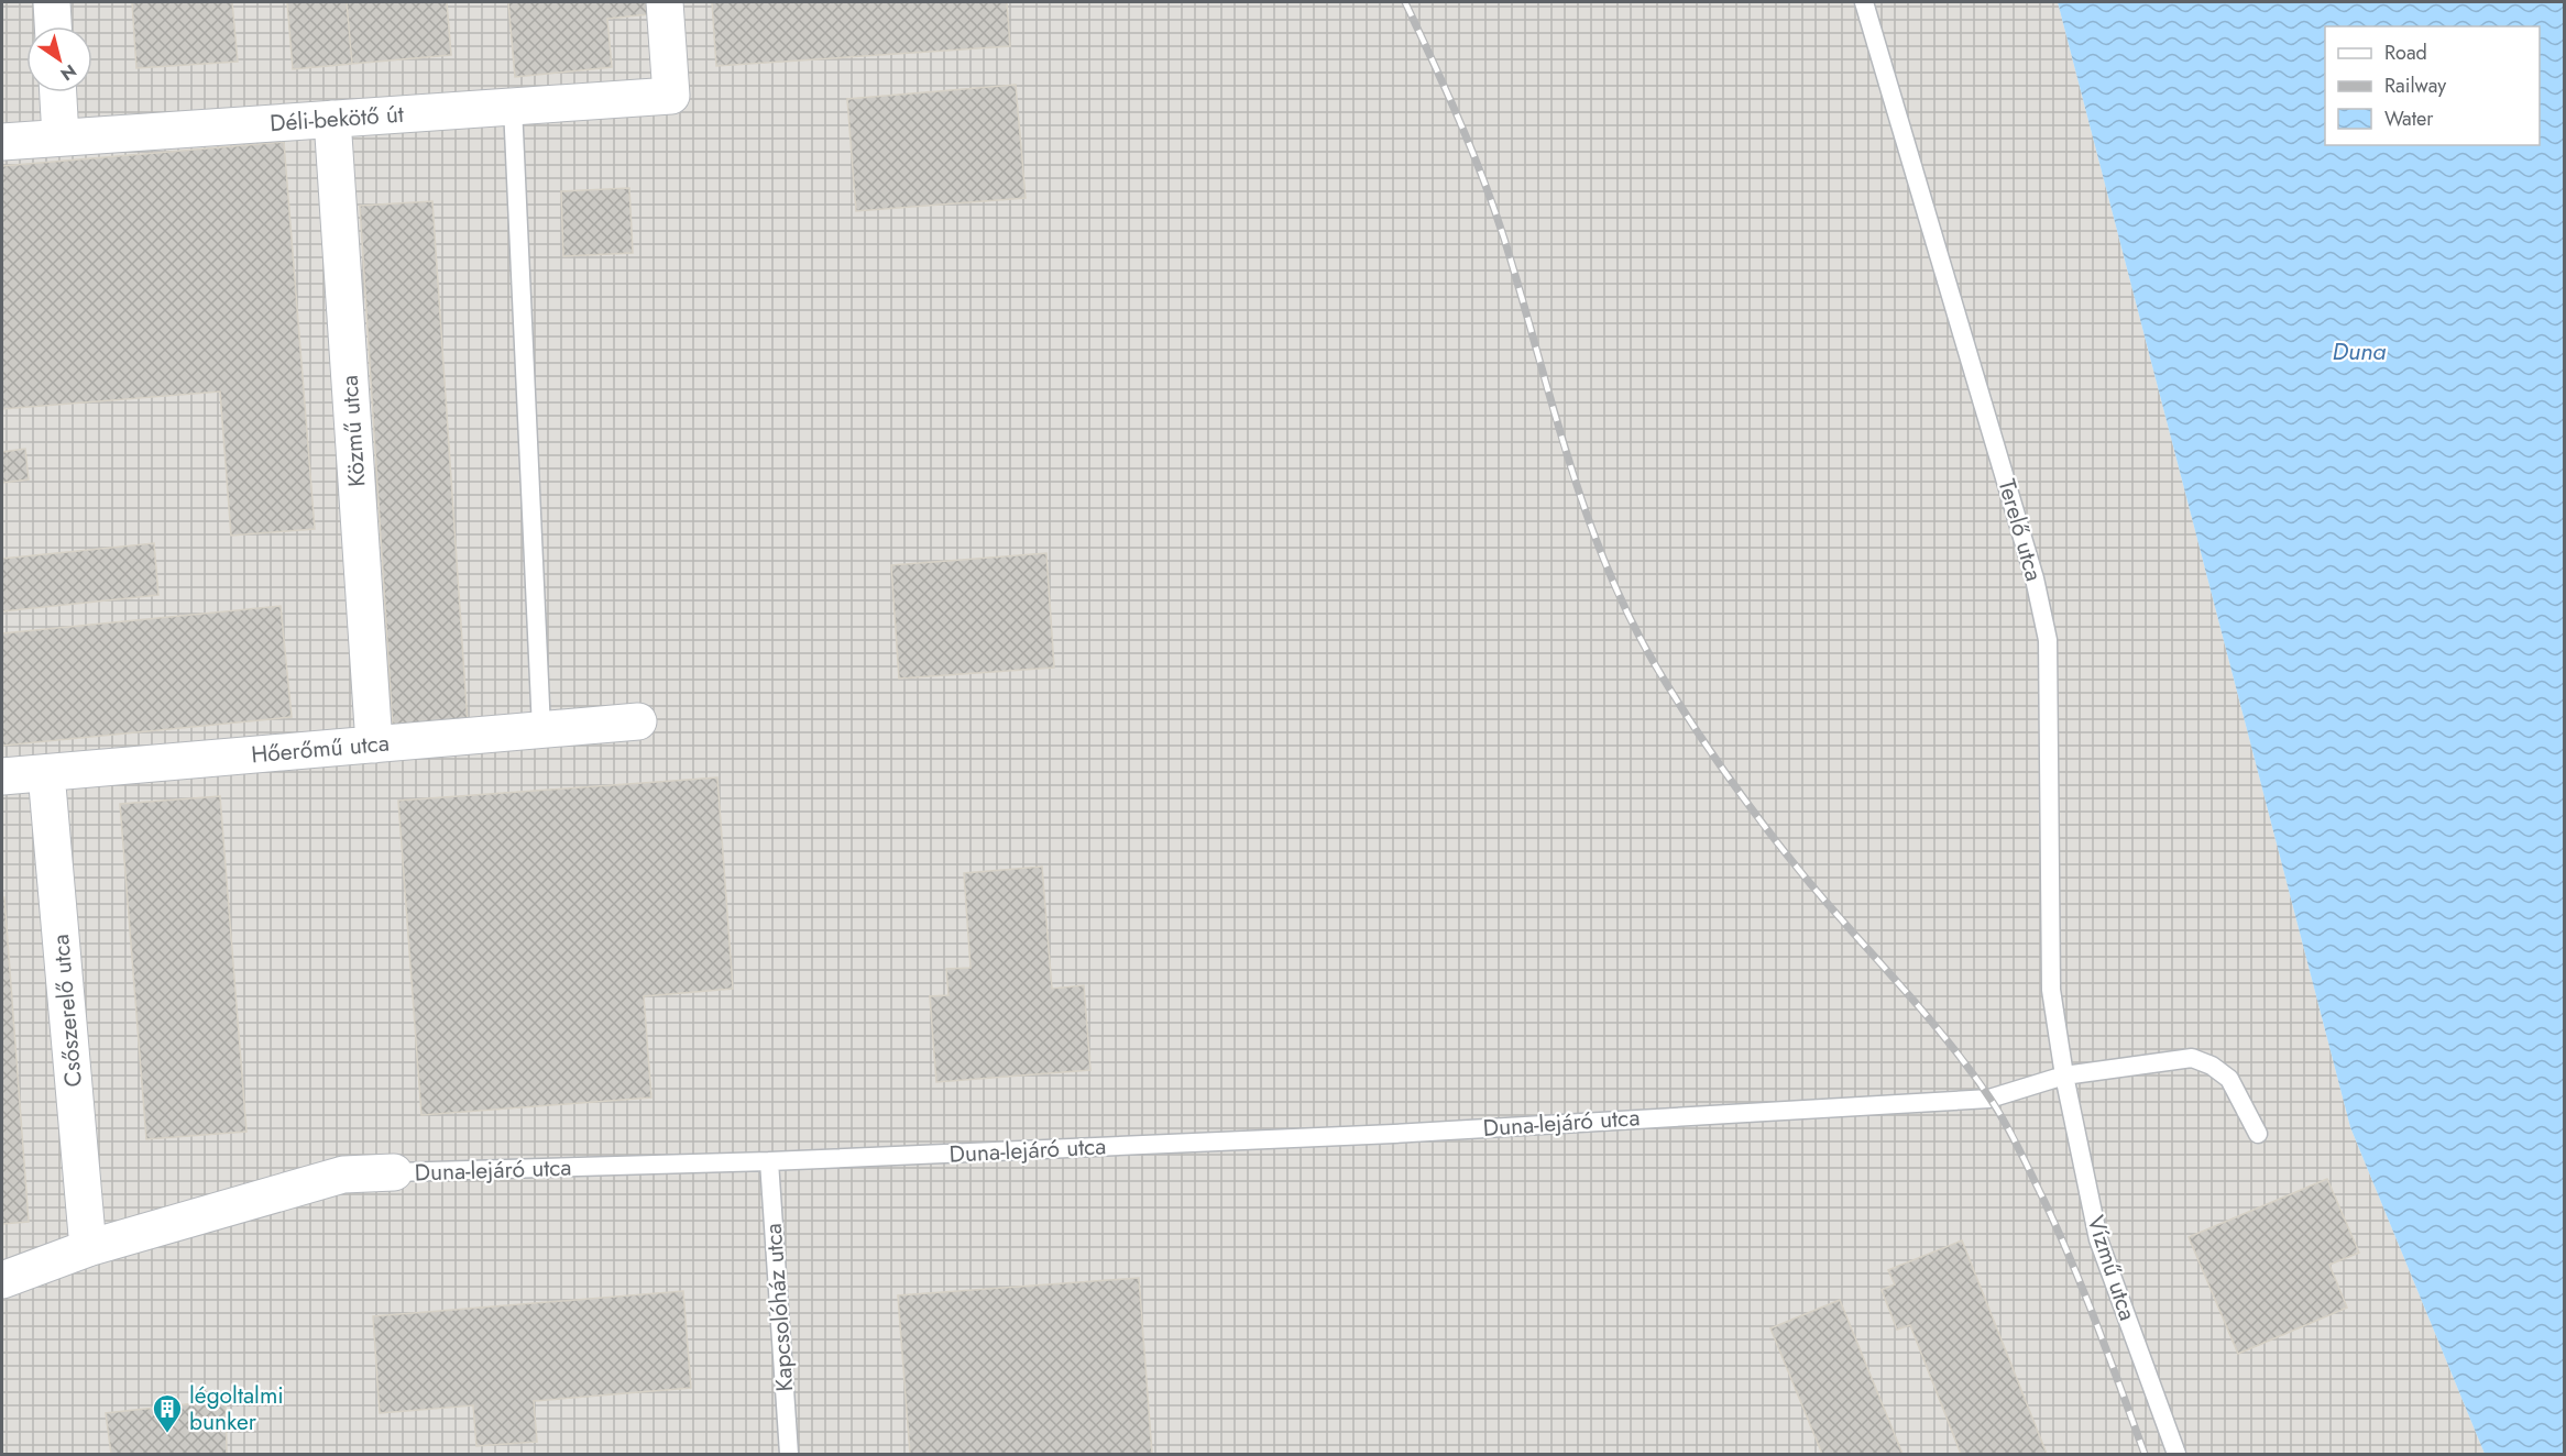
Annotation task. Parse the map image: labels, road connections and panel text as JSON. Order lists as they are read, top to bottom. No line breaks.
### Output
{"streets":{"street":["Déli-bekötő út","Közmű utca","Hőerőmű utca","Csőszerelő utca","Duna-lejáró utca"],"lane":["Terelő utca","Vízmű utca","Kapcsolóház utca"]},"crossings":[["Déli-bekötő út","Közmű utca"],["Közmű utca","Hőerőmű utca"],["Terelő utca","Duna-lejáró utca"],["Terelő utca","Vízmű utca"],["Hőerőmű utca","Csőszerelő utca"],["Csőszerelő utca","Duna-lejáró utca"],["Duna-lejáró utca","Vízmű utca"],["Duna-lejáró utca","Kapcsolóház utca"]],"water":["Duna"],"places":{"building":["légoltalmi bunker"]},"legend":["Road","Railway","Water"],"north":"bottom right"}
